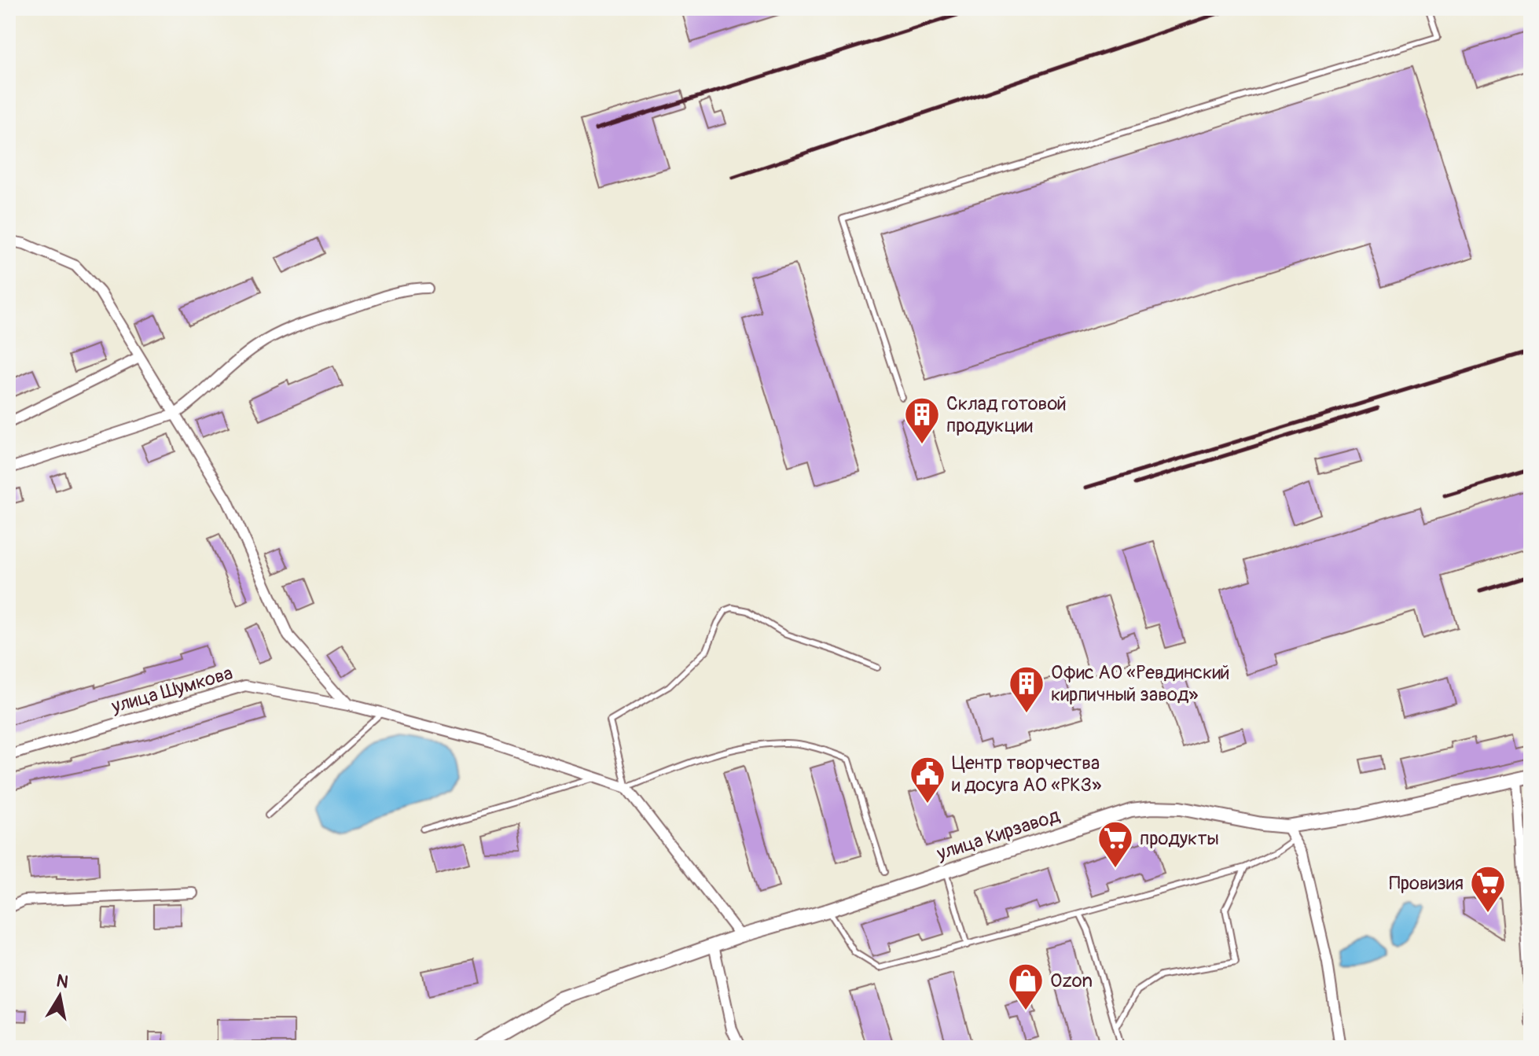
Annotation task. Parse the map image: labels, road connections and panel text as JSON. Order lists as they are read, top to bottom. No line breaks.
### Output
{"streets":{"street":["улица Шумкова","улица Кирзавод"]},"places":{"building":["Склад готовой продукции","Офис АО «Ревдинский кирпичный завод»"],"public building":["Центр творчества и досуга АО «РКЗ»"],"supermarket":["продукты","Провизия"],"shop":["Ozon"]},"north":"top"}
